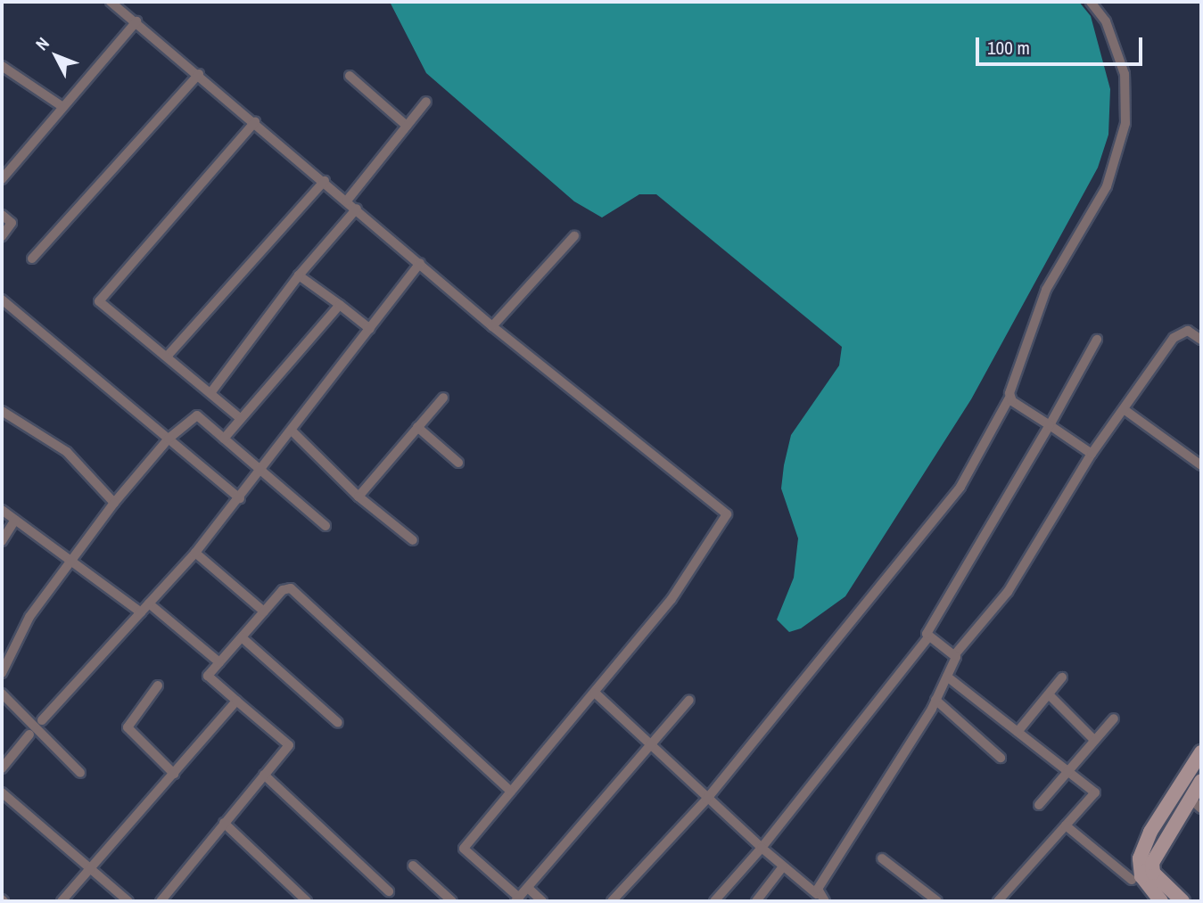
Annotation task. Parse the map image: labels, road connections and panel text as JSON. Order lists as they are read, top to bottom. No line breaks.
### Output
{"scale_bar":"100 m","north":"top left"}
